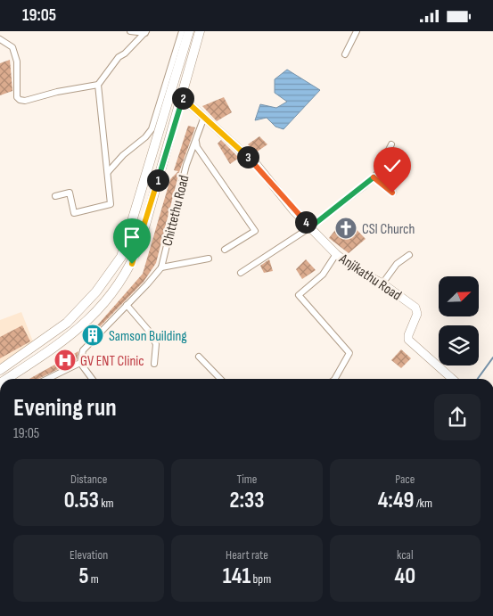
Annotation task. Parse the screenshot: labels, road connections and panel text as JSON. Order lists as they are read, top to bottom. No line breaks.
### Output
{"streets":{"street":["Chittethu Road","Anjikathu Road"]},"crossings":[["Chittethu Road","Anjikathu Road"]],"places":{"church":["CSI Church"],"building":["Samson Building"],"hospital":["GV ENT Clinic"]},"north":"top right","page":{"status":"19:05","pins":["2","3","1","4"],"heading":["Evening run","19:05"],"stats":[["Distance","0.53 km"],["Time","2:33"],["Pace","4:49 /km"],["Elevation","5 m"],["Heart rate","141 bpm"],["kcal","40"]]}}
